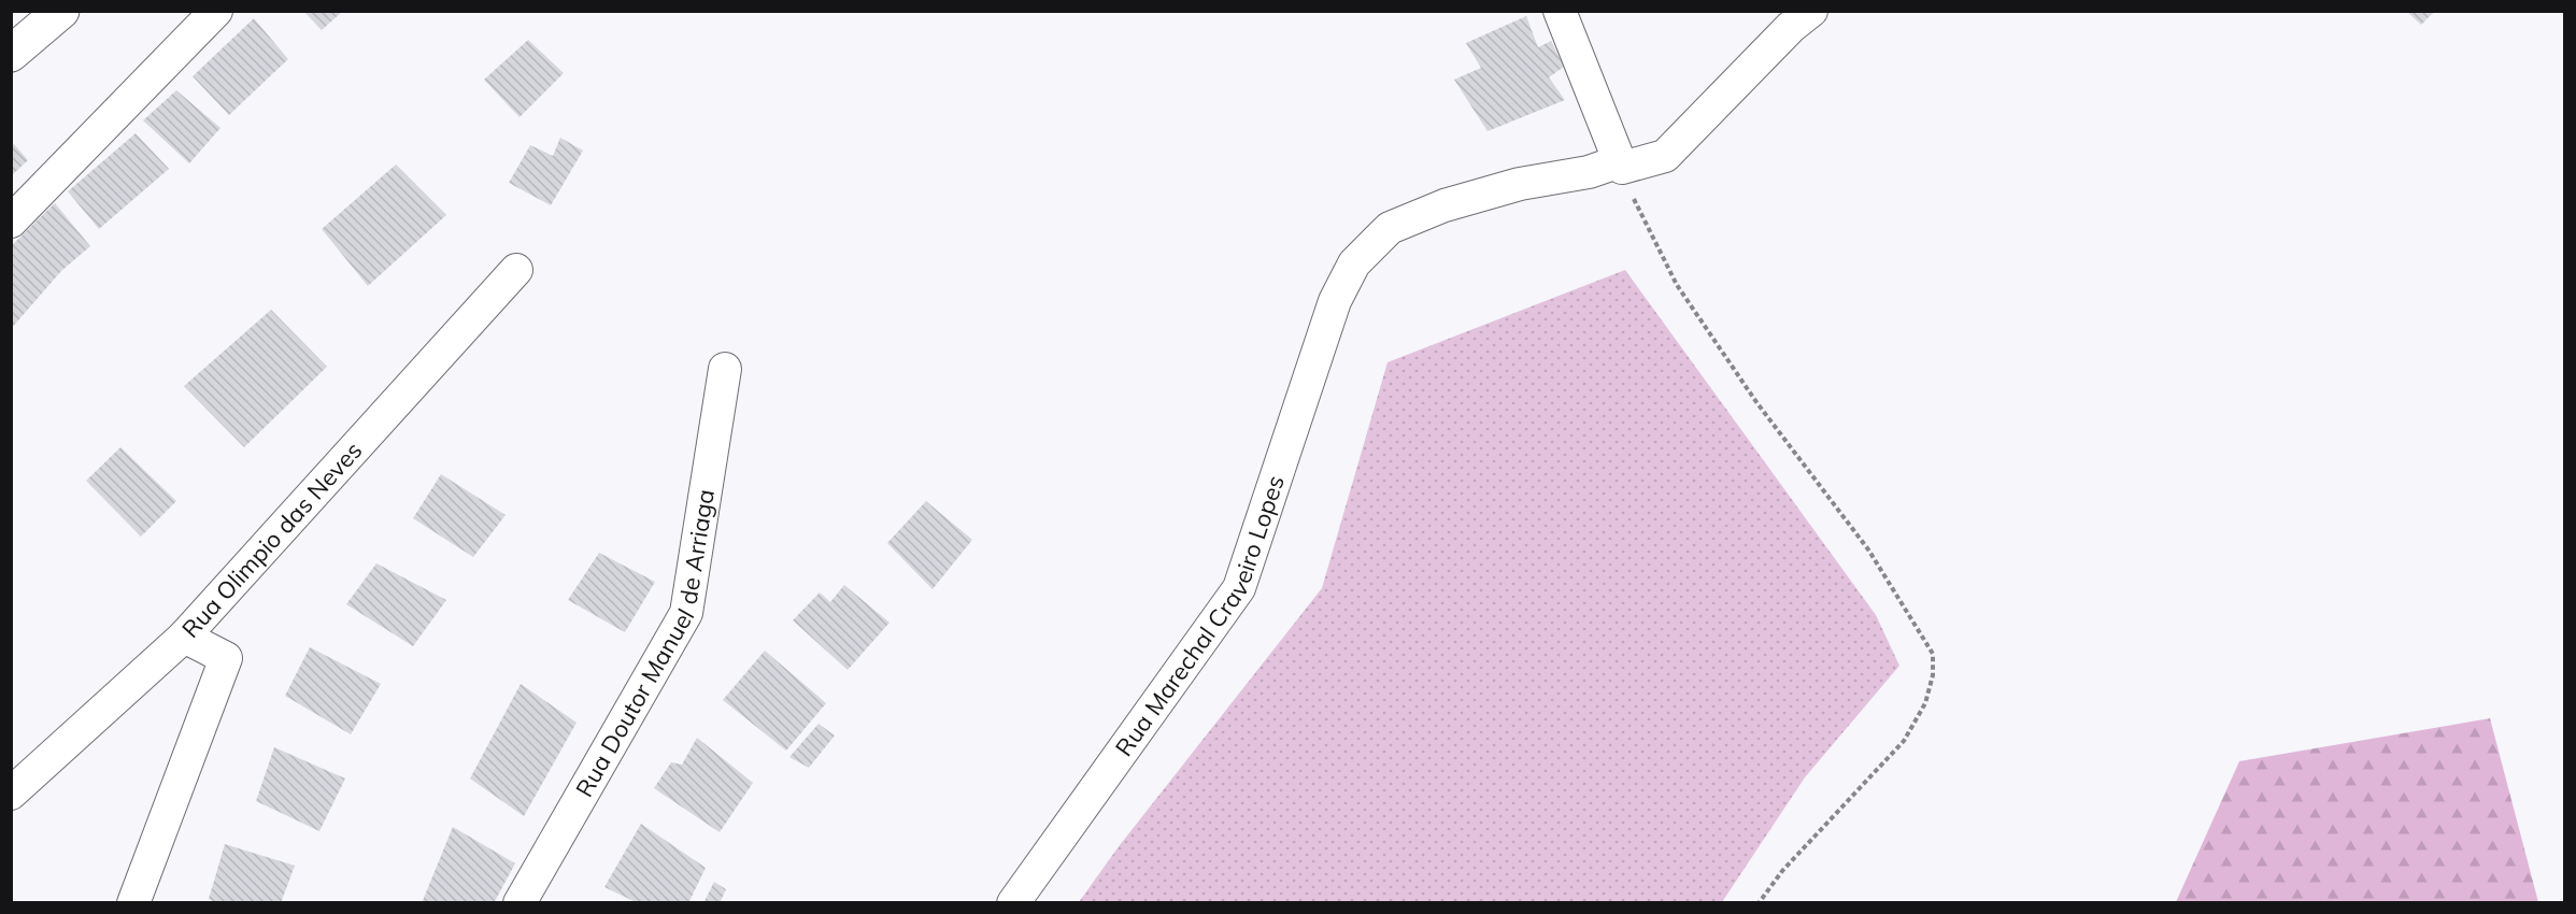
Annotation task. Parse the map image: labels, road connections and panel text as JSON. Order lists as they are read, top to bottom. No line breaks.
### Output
{"streets":{"street":["Rua Olimpio das Neves","Rua Marechal Craveiro Lopes","Rua Doutor Manuel de Arriaga"]}}
